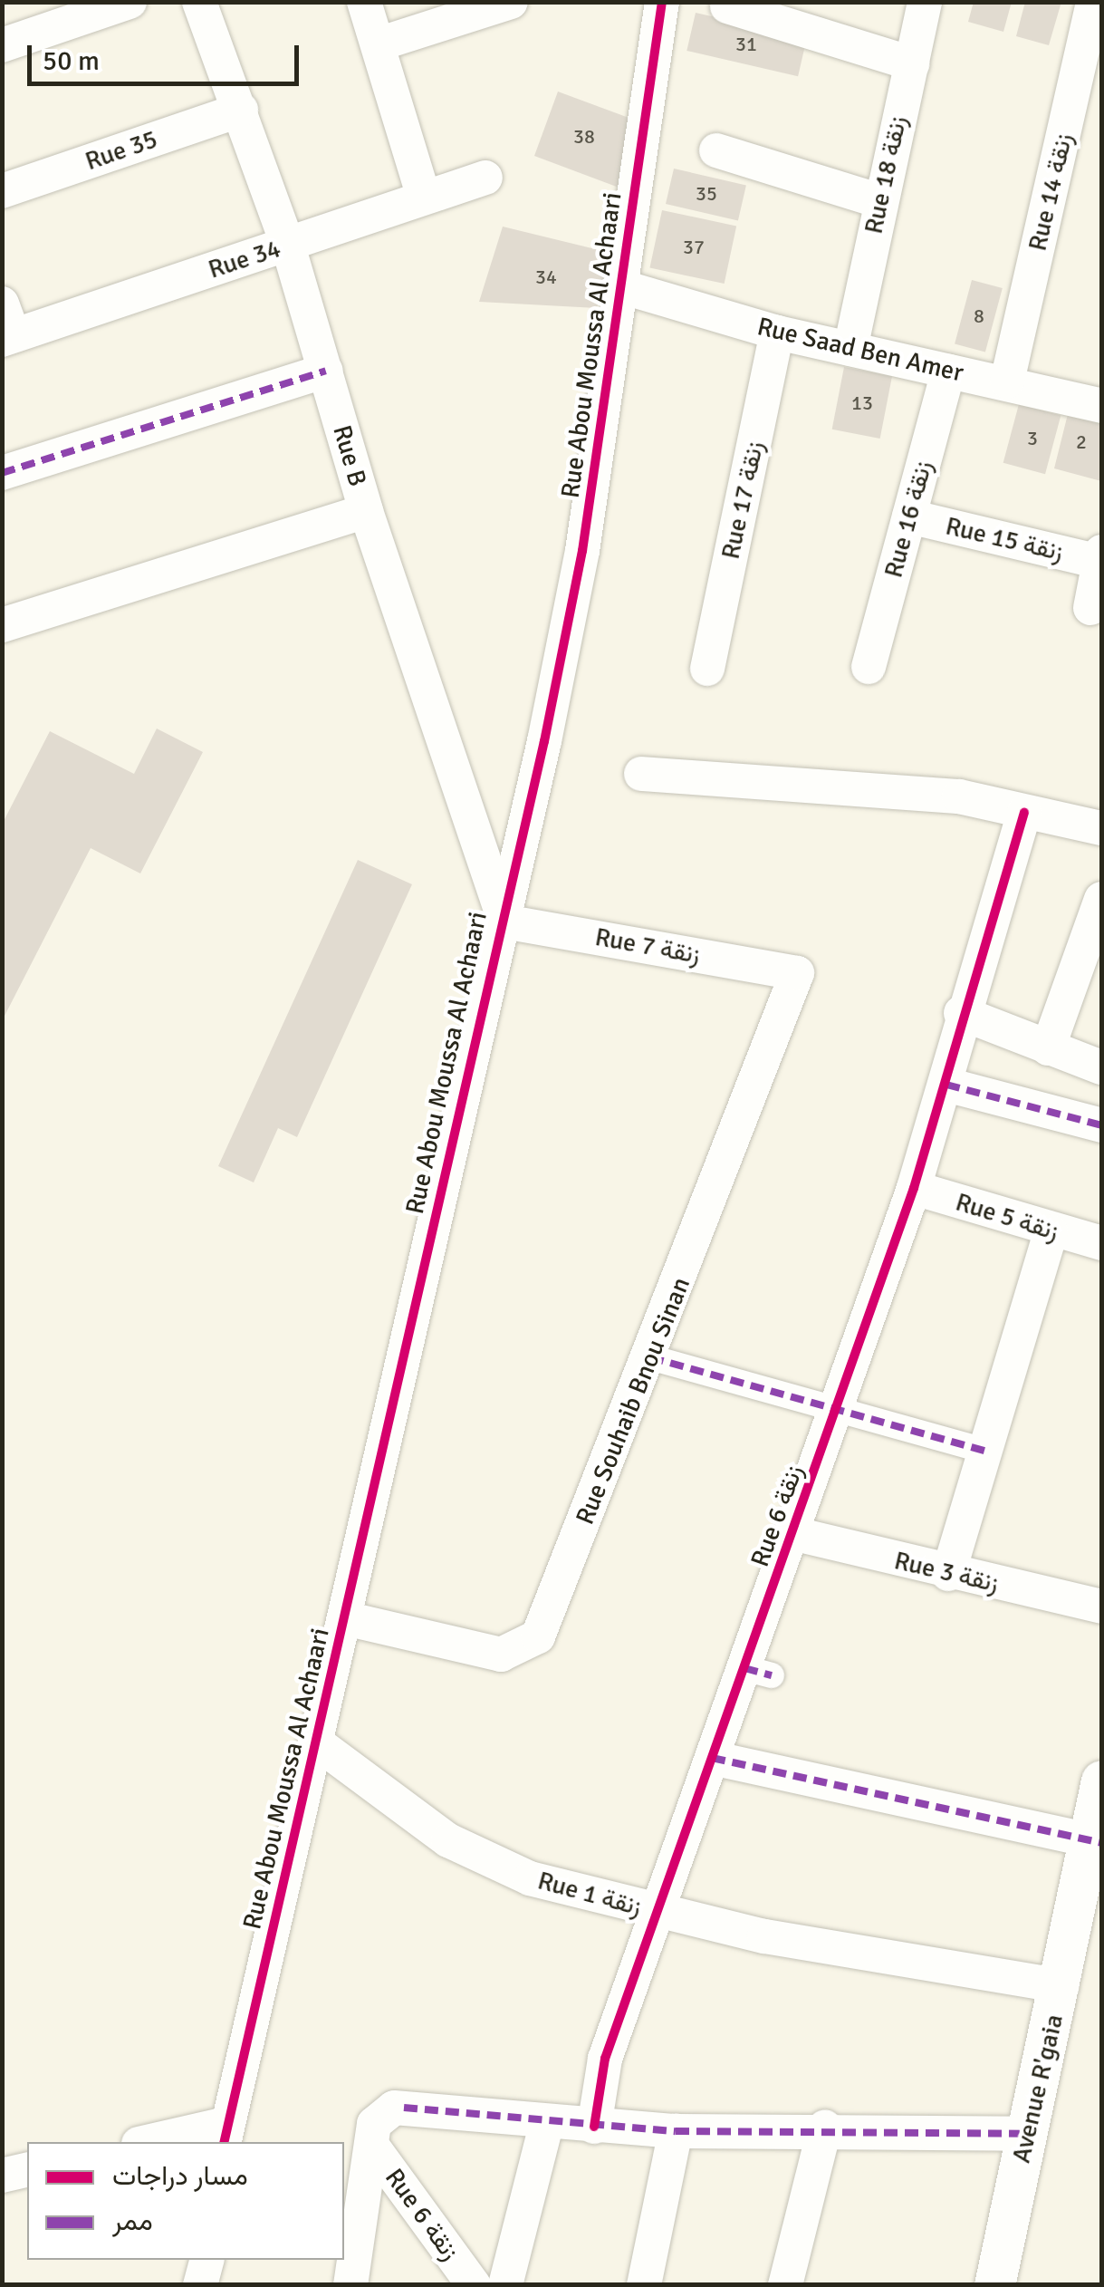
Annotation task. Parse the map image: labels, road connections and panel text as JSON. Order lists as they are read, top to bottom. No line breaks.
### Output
{"streets":{"street":["Rue 35","Rue 18 زنقة","Rue 14 زنقة","Rue 34","Rue Abou Moussa Al Achaari","Rue Saad Ben Amer","Rue B","Rue 17 زنقة","Rue 16 زنقة","Rue 15 زنقة","Rue 7 زنقة","Rue 5 زنقة","Rue Souhaib Bnou Sinan","Rue 6 زنقة","Rue 3 زنقة","Rue 1 زنقة","Avenue R'gaia"]},"crossings":[["Rue 35","Rue B"],["Rue 18 زنقة","Rue Saad Ben Amer"],["Rue 14 زنقة","Rue Saad Ben Amer"],["Rue 34","Rue B"],["Rue Abou Moussa Al Achaari","Rue Saad Ben Amer"],["Rue Abou Moussa Al Achaari","Rue B"],["Rue Abou Moussa Al Achaari","Rue 7 زنقة"],["Rue Abou Moussa Al Achaari","Rue Souhaib Bnou Sinan"],["Rue Abou Moussa Al Achaari","Rue 1 زنقة"],["Rue Saad Ben Amer","Rue 17 زنقة"],["Rue Saad Ben Amer","Rue 16 زنقة"],["Rue B","Rue 7 زنقة"],["Rue 16 زنقة","Rue 15 زنقة"],["Rue 7 زنقة","Rue Souhaib Bnou Sinan"],["Rue 5 زنقة","Rue 6 زنقة"],["Rue 6 زنقة","Rue 3 زنقة"],["Rue 6 زنقة","Rue 1 زنقة"],["Rue 1 زنقة","Avenue R'gaia"]],"house_numbers":["31","38","35","37","34","8","13","3","2"],"legend":["مسار دراجات","ممر"],"scale_bar":"50 m"}
